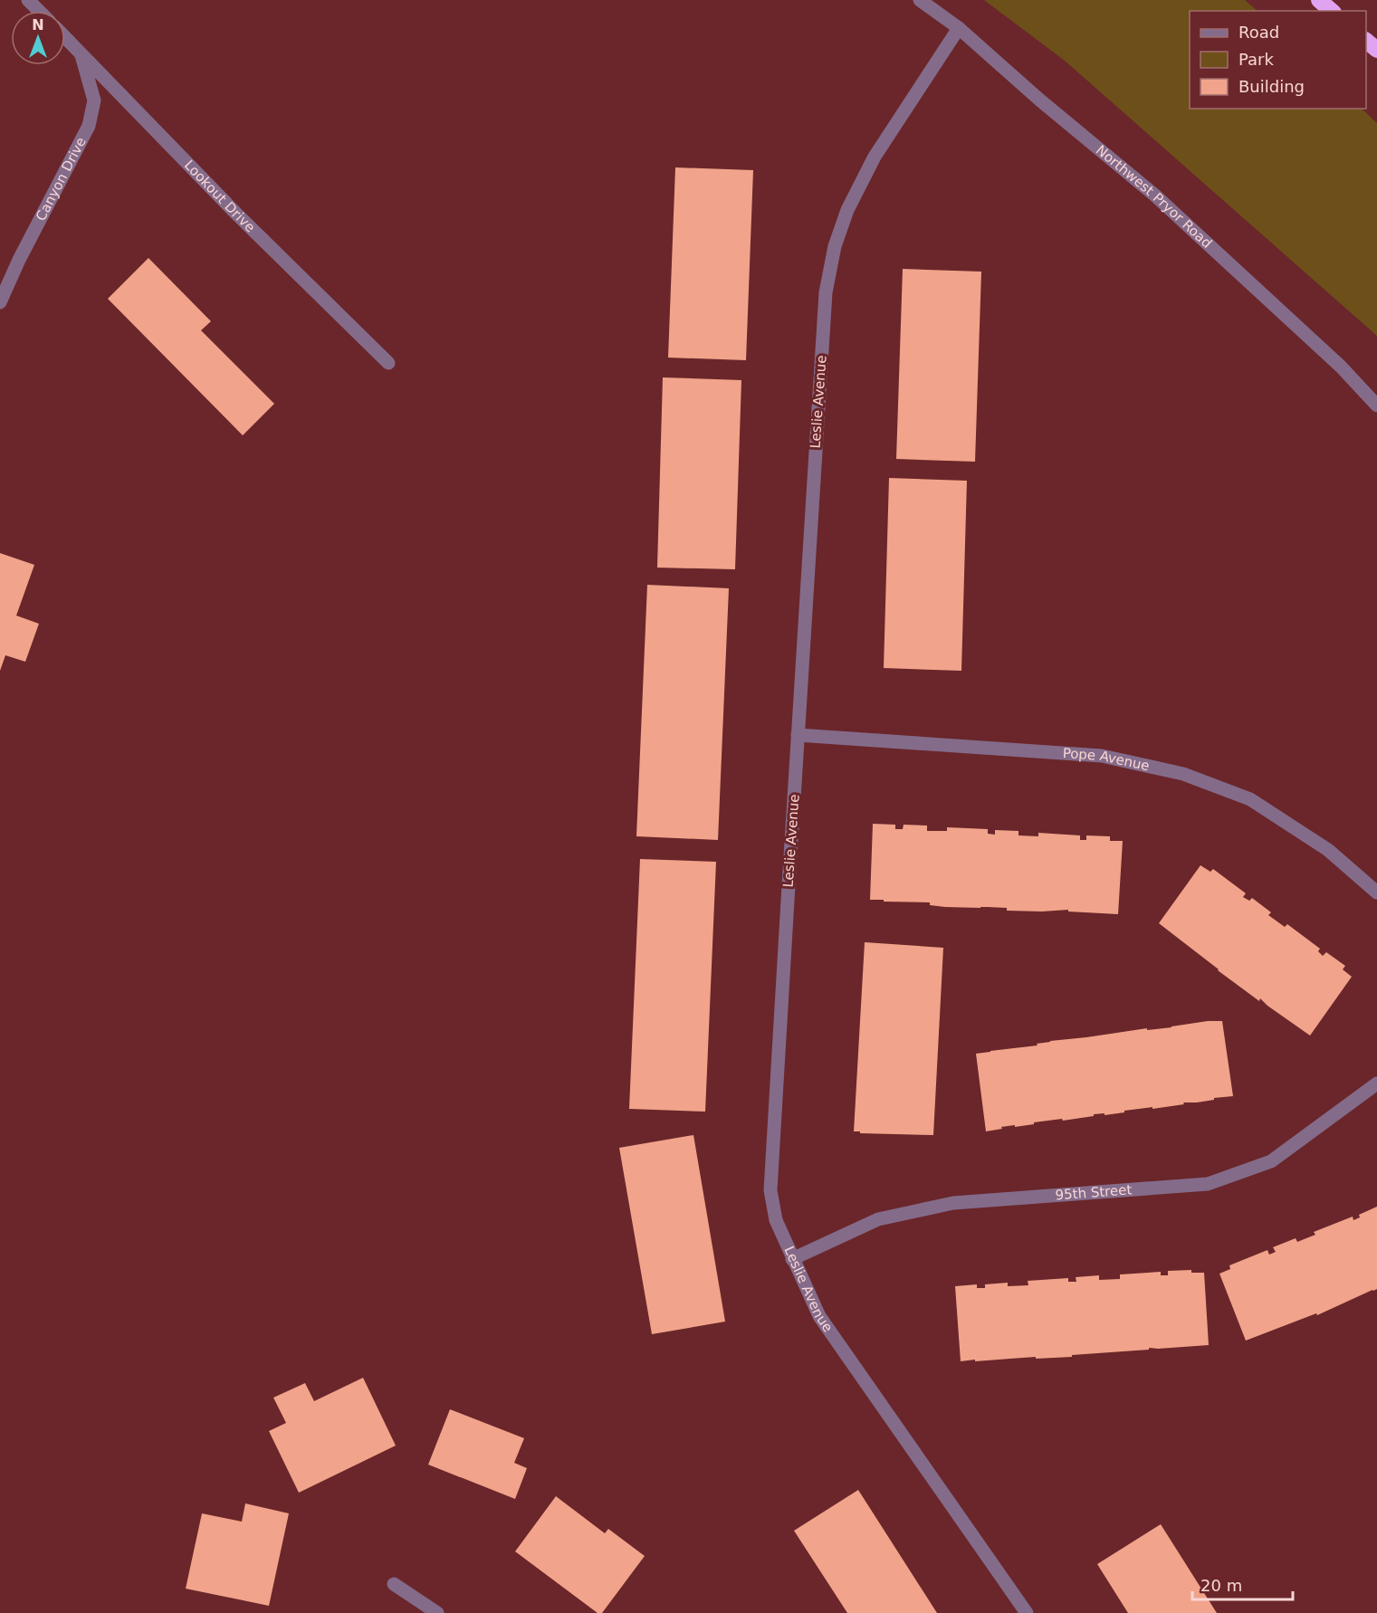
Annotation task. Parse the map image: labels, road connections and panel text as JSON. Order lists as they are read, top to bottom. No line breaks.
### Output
{"streets":{"street":["Canyon Drive","Lookout Drive","Northwest Pryor Road","Leslie Avenue","Pope Avenue","95th Street"]},"crossings":[["Canyon Drive","Lookout Drive"],["Northwest Pryor Road","Leslie Avenue"],["Leslie Avenue","Pope Avenue"],["Leslie Avenue","95th Street"]],"legend":["Road","Park","Building"],"scale_bar":"20 m","north":"top"}
